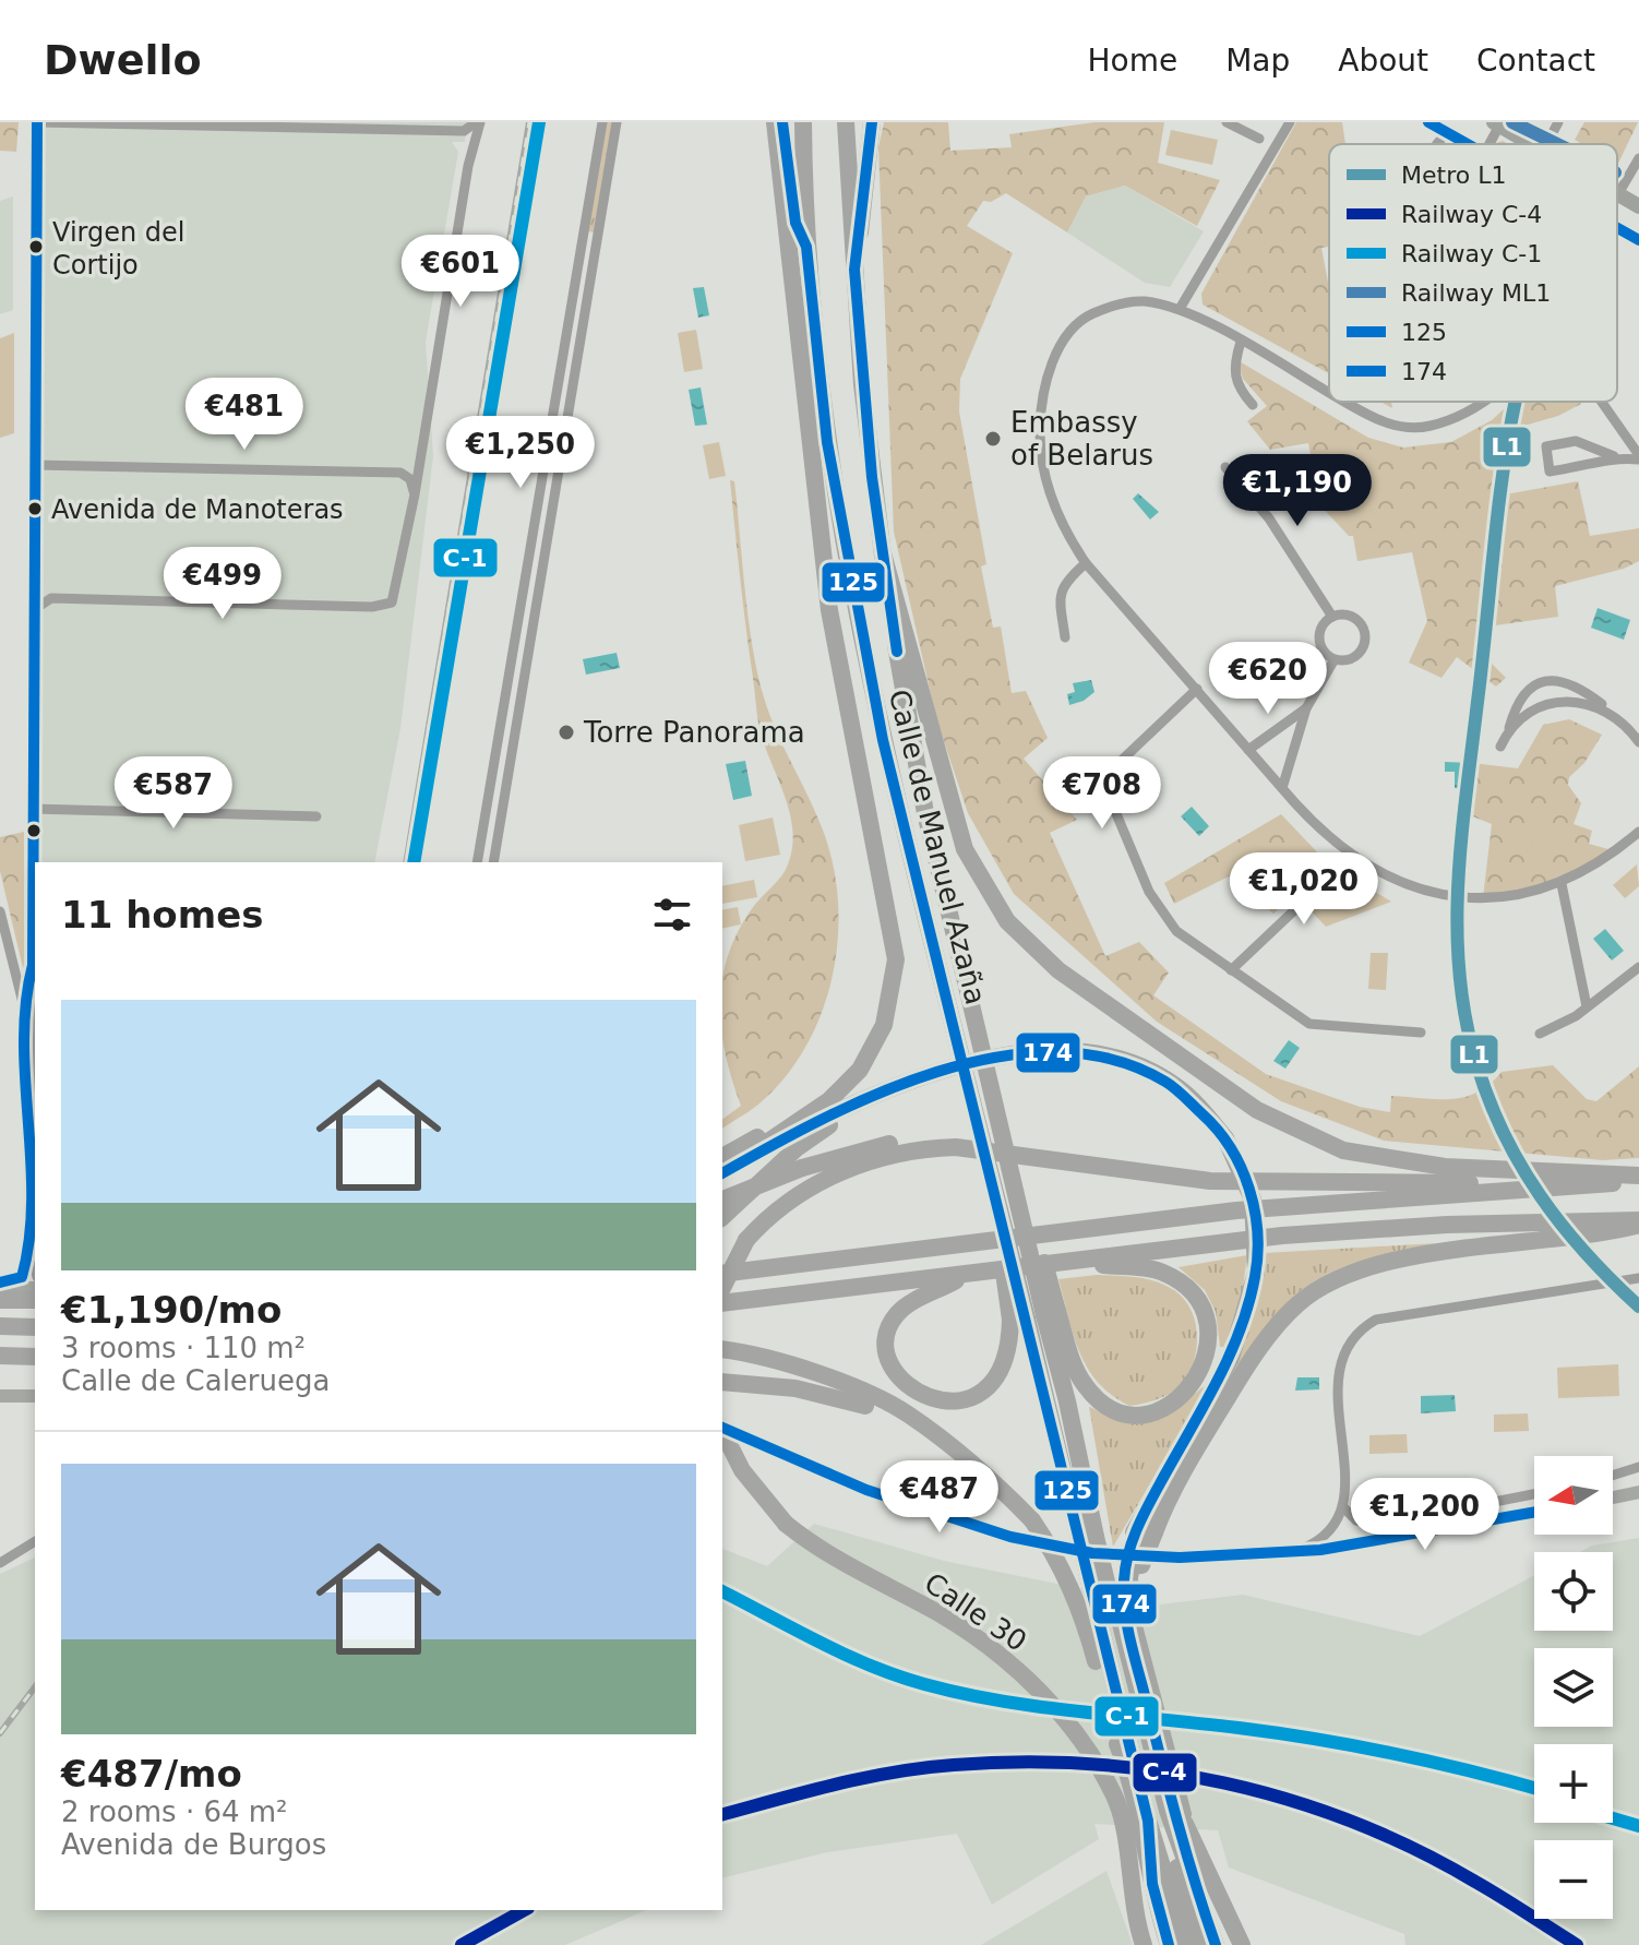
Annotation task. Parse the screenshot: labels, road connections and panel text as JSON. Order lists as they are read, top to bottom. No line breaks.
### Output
{"streets":{"highway":["Calle de Manuel Azaña","Calle 30"]},"places":["Virgen del Cortijo","Embassy of Belarus","Avenida de Manoteras","Torre Panorama"],"lines":["rail line C-1","rail line ML1","transit line 125","transit line 174","metro line L1","rail line C-4"],"legend":["Metro L1","Railway C-4","Railway C-1","Railway ML1","125","174"],"north":"left","page":{"header":"Dwello","nav":["Home","Map","About","Contact"],"price":["€601","€481","€1,250","€1,190","€499","€620","€587","€708","€1,020","€487","€1,200"],"heading":"11 homes","list":[{"name":"€1,190/mo","note":"3 rooms · 110 m² · Calle de Caleruega"},{"name":"€487/mo","note":"2 rooms · 64 m² · Avenida de Burgos"}],"map_buttons":["+","−"]}}
